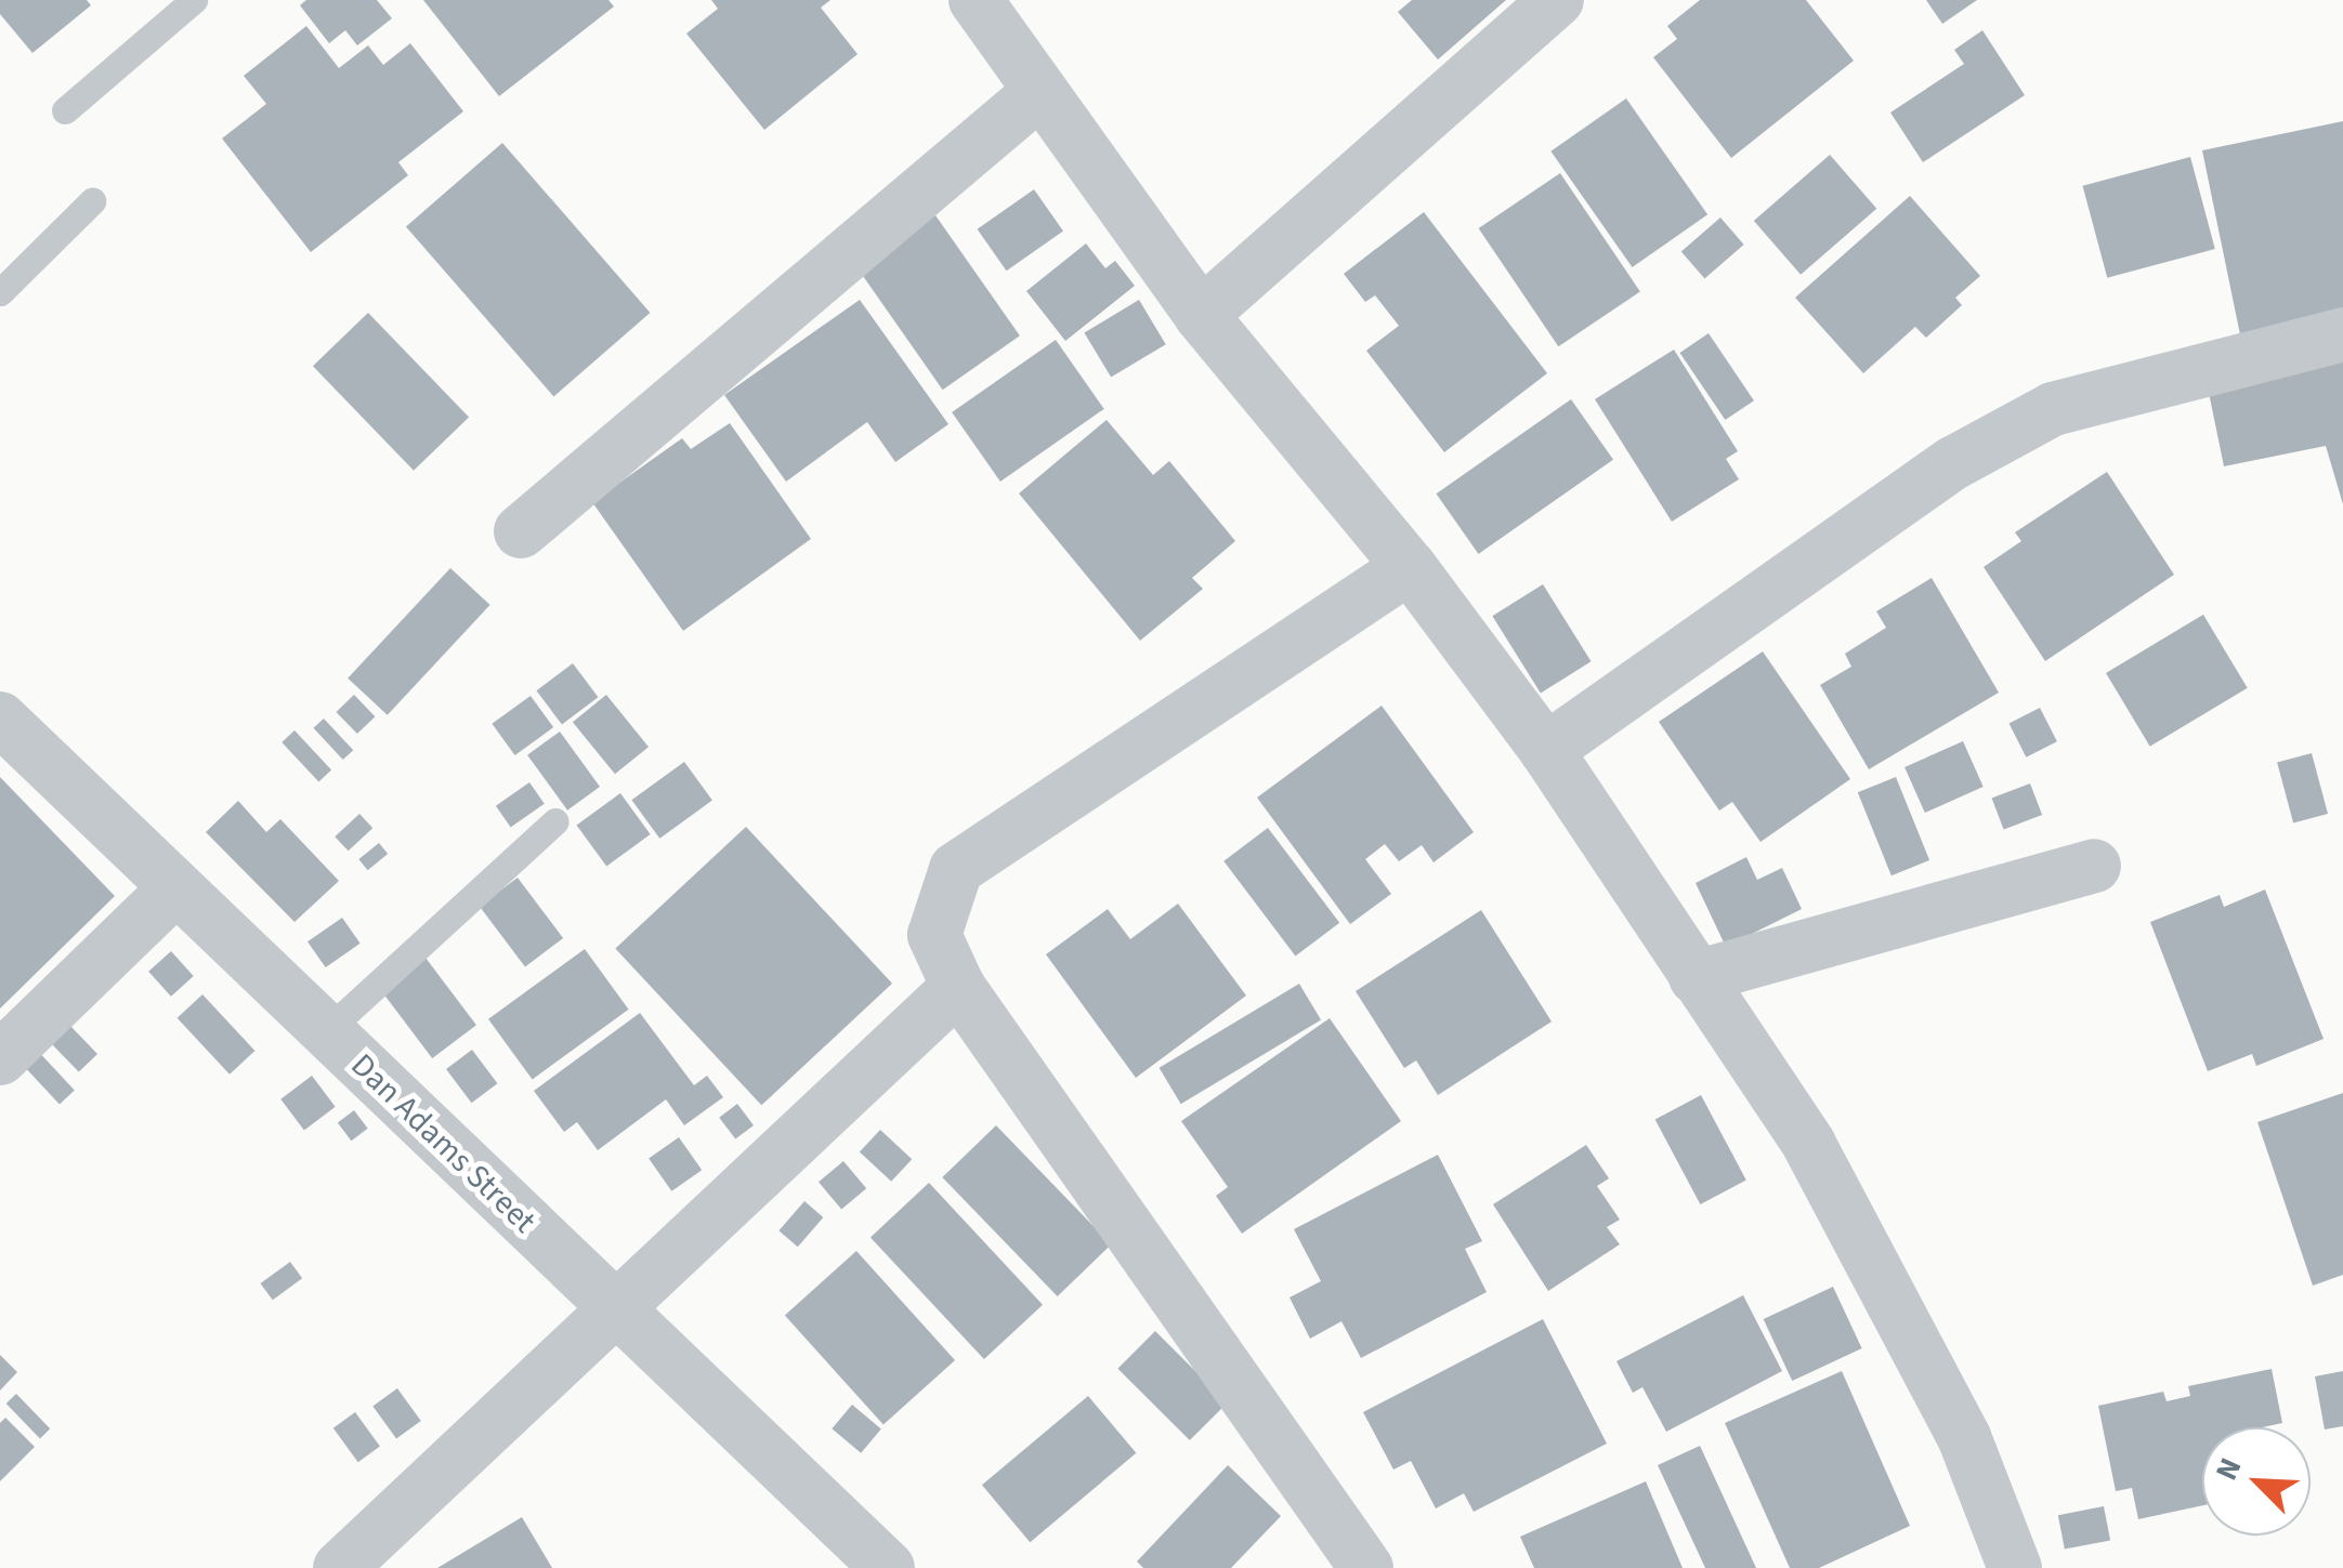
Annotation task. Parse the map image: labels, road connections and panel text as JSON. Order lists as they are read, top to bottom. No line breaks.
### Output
{"streets":{"street":["Dan Adams Street"]},"north":"top left"}
